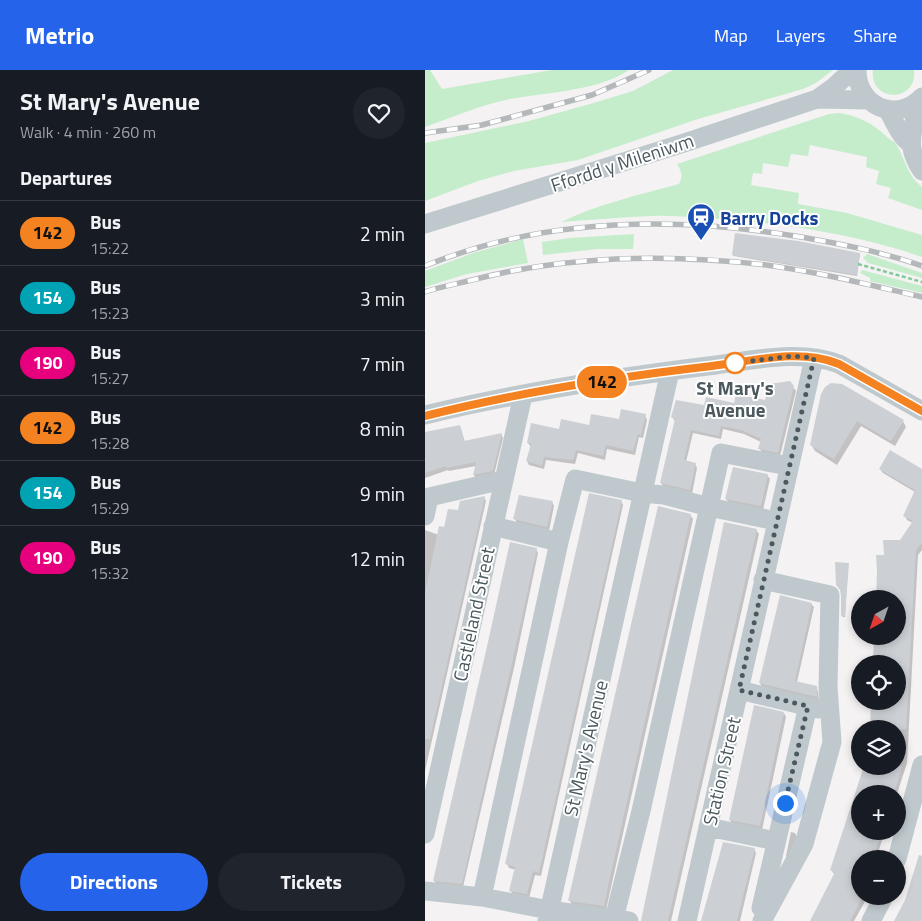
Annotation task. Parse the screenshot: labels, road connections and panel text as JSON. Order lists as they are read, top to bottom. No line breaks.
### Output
{"streets":{"street":["Ffordd y Mileniwm","Castleland Street","St Mary's Avenue","Station Street"]},"places":{"station":["Barry Docks"],"other":["St Mary's Avenue"]},"lines":["bus line 142"],"north":"bottom left","page":{"header":"Metrio","nav":["Map","Layers","Share"],"heading":[["St Mary's Avenue","Walk · 4 min · 260 m"],"Departures"],"on_map":"142","list":[{"mark":"142","name":"Bus","note":"15:22","value":"2 min"},{"mark":"154","name":"Bus","note":"15:23","value":"3 min"},{"mark":"190","name":"Bus","note":"15:27","value":"7 min"},{"mark":"142","name":"Bus","note":"15:28","value":"8 min"},{"mark":"154","name":"Bus","note":"15:29","value":"9 min"},{"mark":"190","name":"Bus","note":"15:32","value":"12 min"}],"map_buttons":["+","−"],"buttons":["Directions","Tickets"]}}
